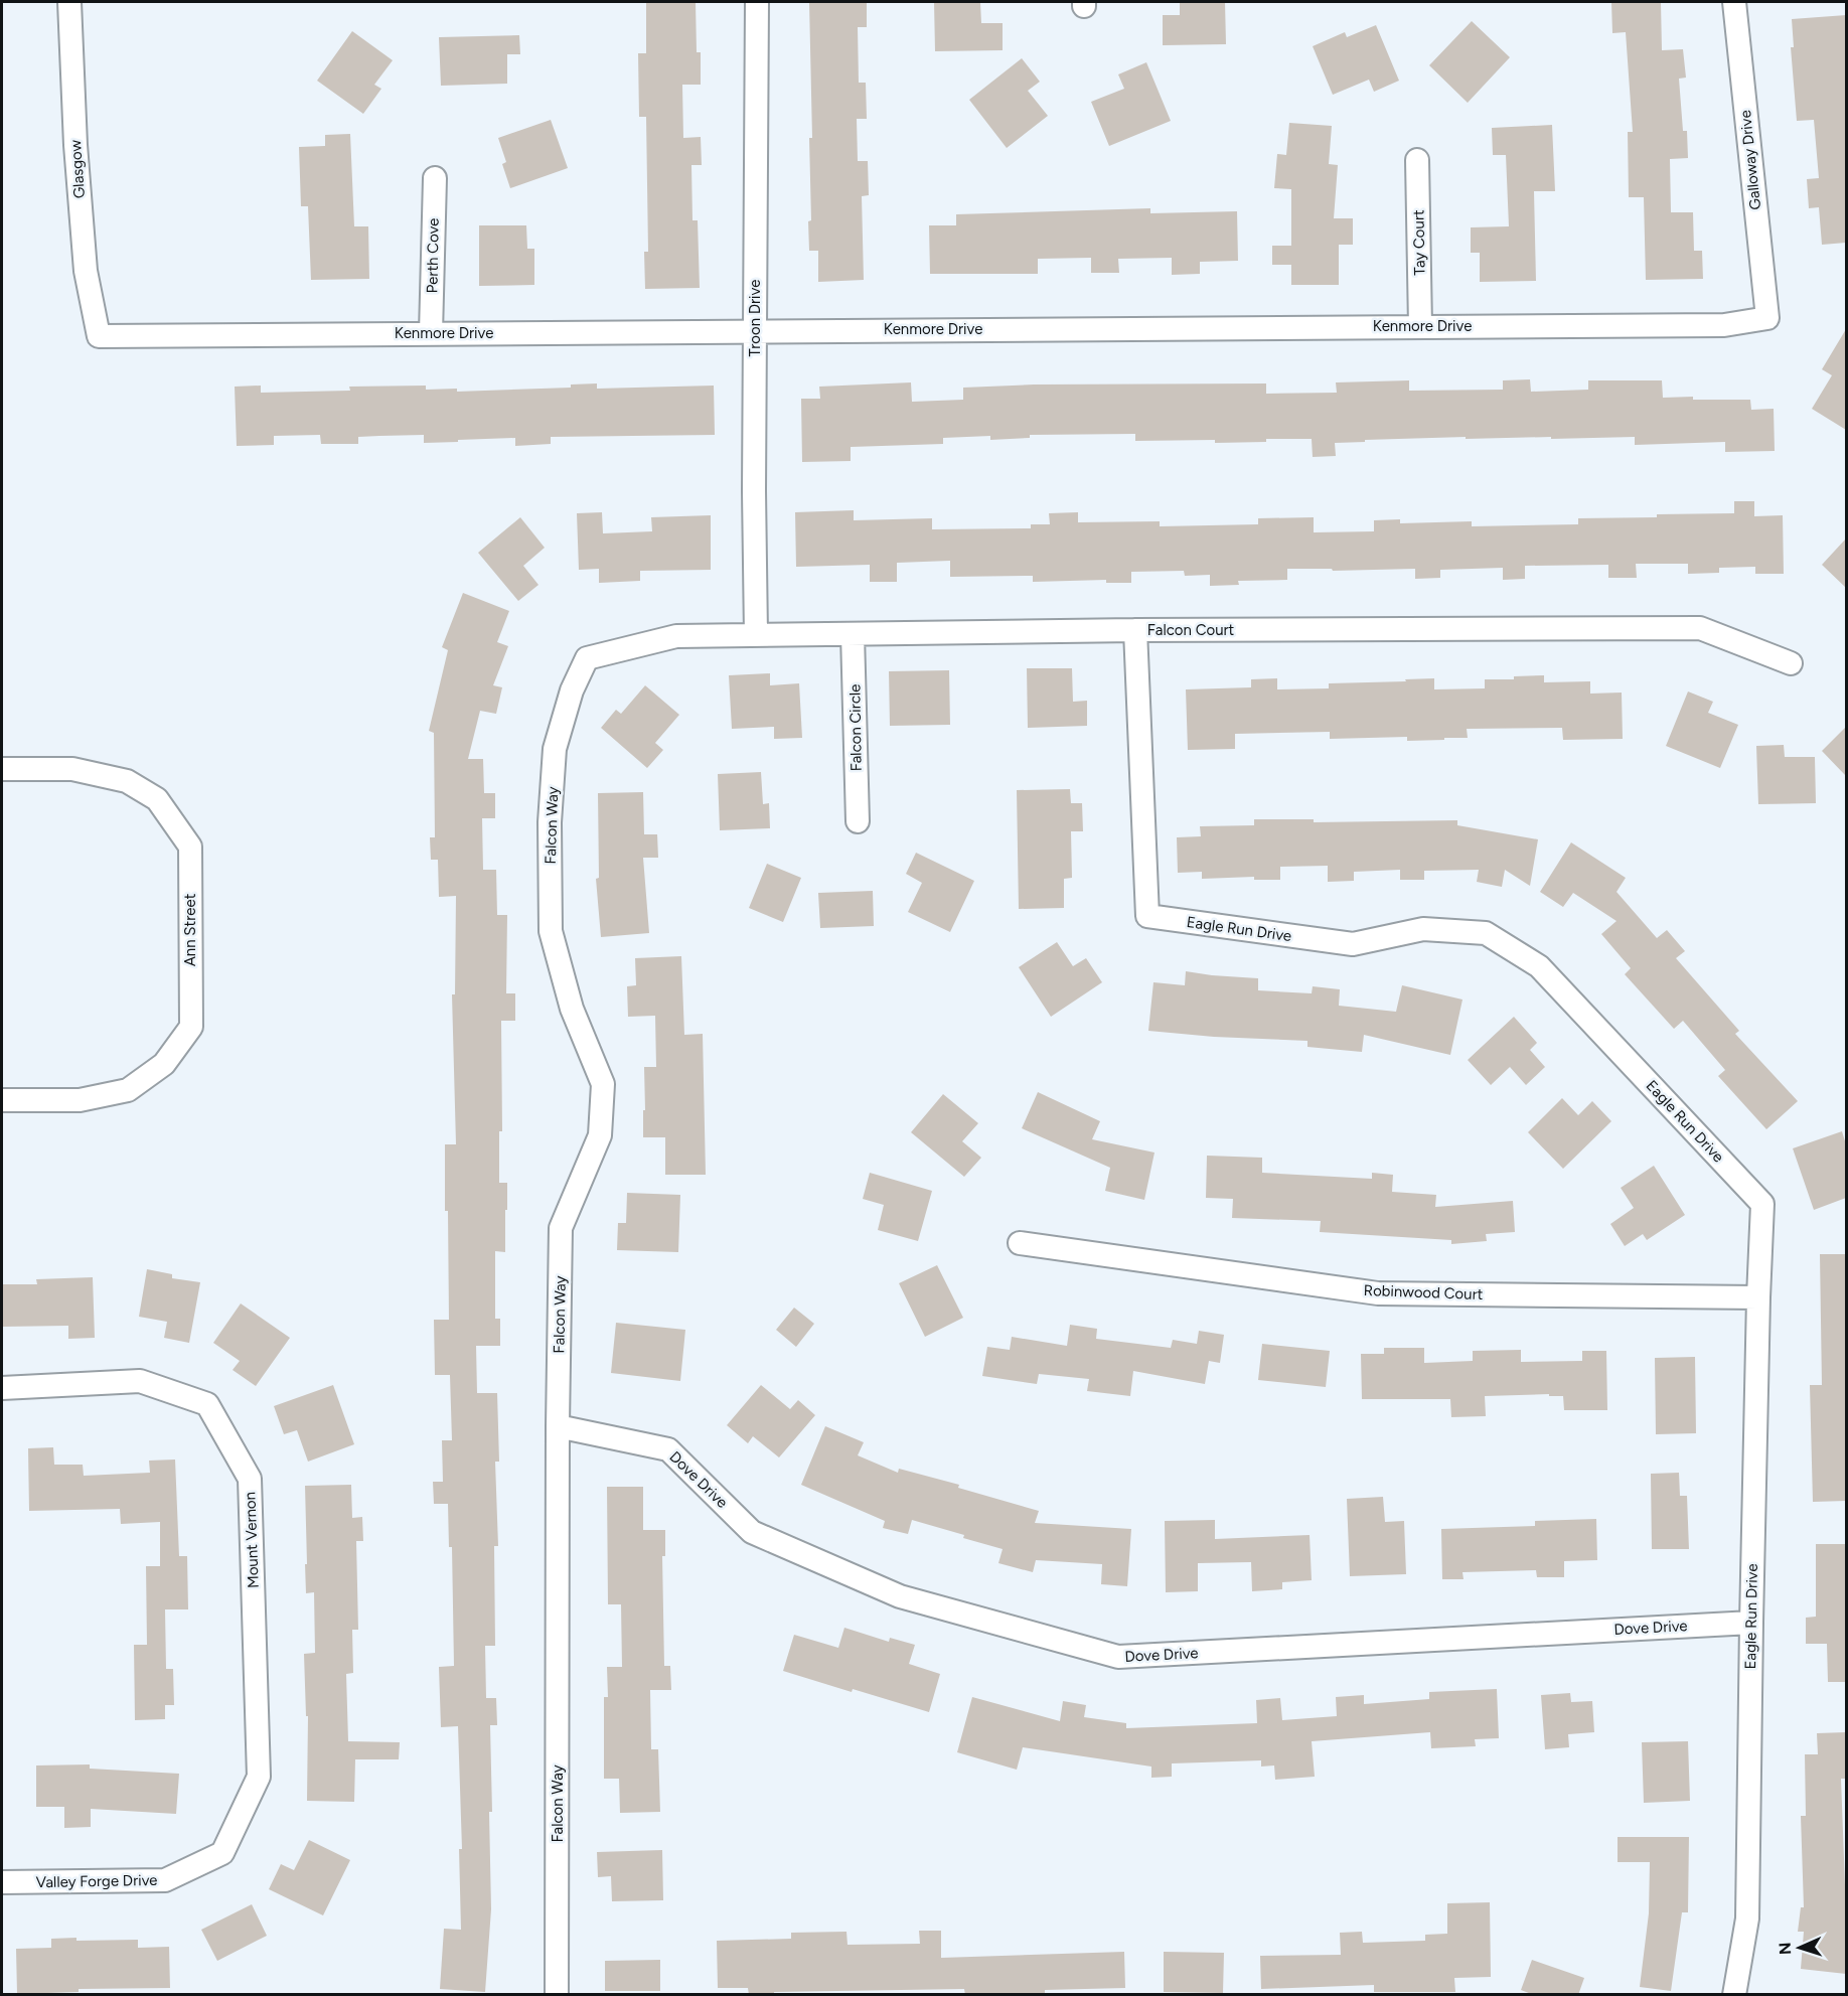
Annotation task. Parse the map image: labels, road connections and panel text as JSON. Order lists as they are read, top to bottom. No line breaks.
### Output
{"streets":{"street":["Galloway Drive","Glasgow","Tay Court","Perth Cove","Troon Drive","Kenmore Drive","Falcon Court","Falcon Circle","Falcon Way","Eagle Run Drive","Ann Street","Robinwood Court","Dove Drive","Mount Vernon","Valley Forge Drive"]},"crossings":[["Galloway Drive","Kenmore Drive"],["Glasgow","Kenmore Drive"],["Tay Court","Kenmore Drive"],["Perth Cove","Kenmore Drive"],["Troon Drive","Kenmore Drive"],["Troon Drive","Falcon Court"],["Falcon Court","Falcon Circle"],["Falcon Court","Falcon Way"],["Falcon Court","Eagle Run Drive"],["Falcon Way","Dove Drive"],["Eagle Run Drive","Robinwood Court"],["Eagle Run Drive","Dove Drive"],["Mount Vernon","Valley Forge Drive"]],"north":"left"}
